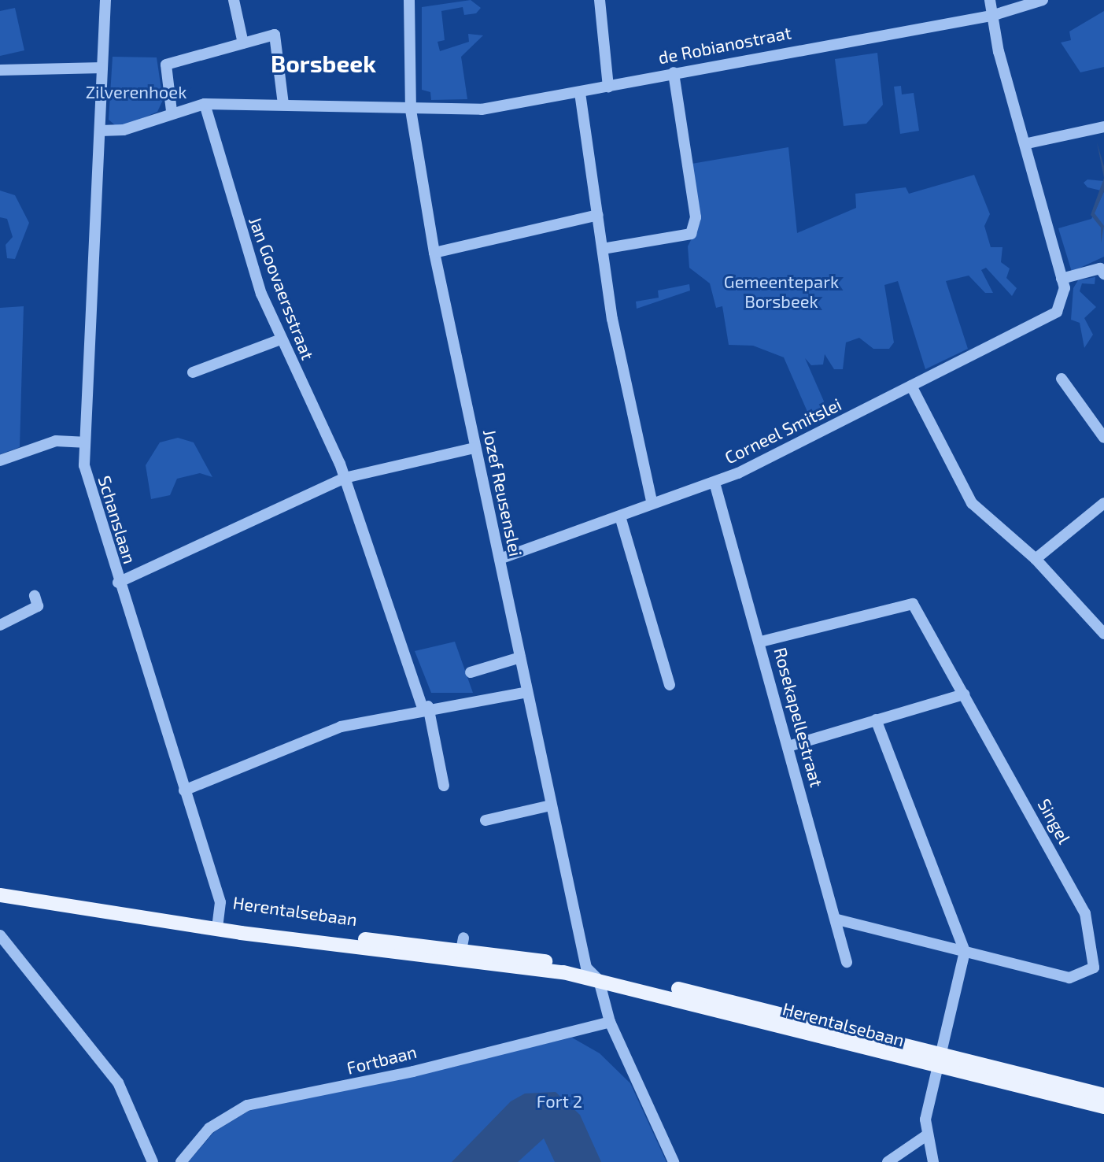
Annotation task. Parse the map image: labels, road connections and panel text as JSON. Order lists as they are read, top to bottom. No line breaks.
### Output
{"streets":{"main road":["Herentalsebaan"],"street":["de Robianostraat","Jan Goovaersstraat","Corneel Smitslei","Jozef Reusenslei","Schanslaan","Rosekapellestraat","Singel","Fortbaan"]},"crossings":[["de Robianostraat","Jan Goovaersstraat"],["de Robianostraat","Jozef Reusenslei"],["de Robianostraat","Schanslaan"],["Corneel Smitslei","Jozef Reusenslei"],["Corneel Smitslei","Rosekapellestraat"],["Jozef Reusenslei","Herentalsebaan"],["Schanslaan","Herentalsebaan"],["Rosekapellestraat","Singel"]],"districts":["Borsbeek"],"parks":["Zilverenhoek","Gemeentepark Borsbeek","Fort 2"]}
